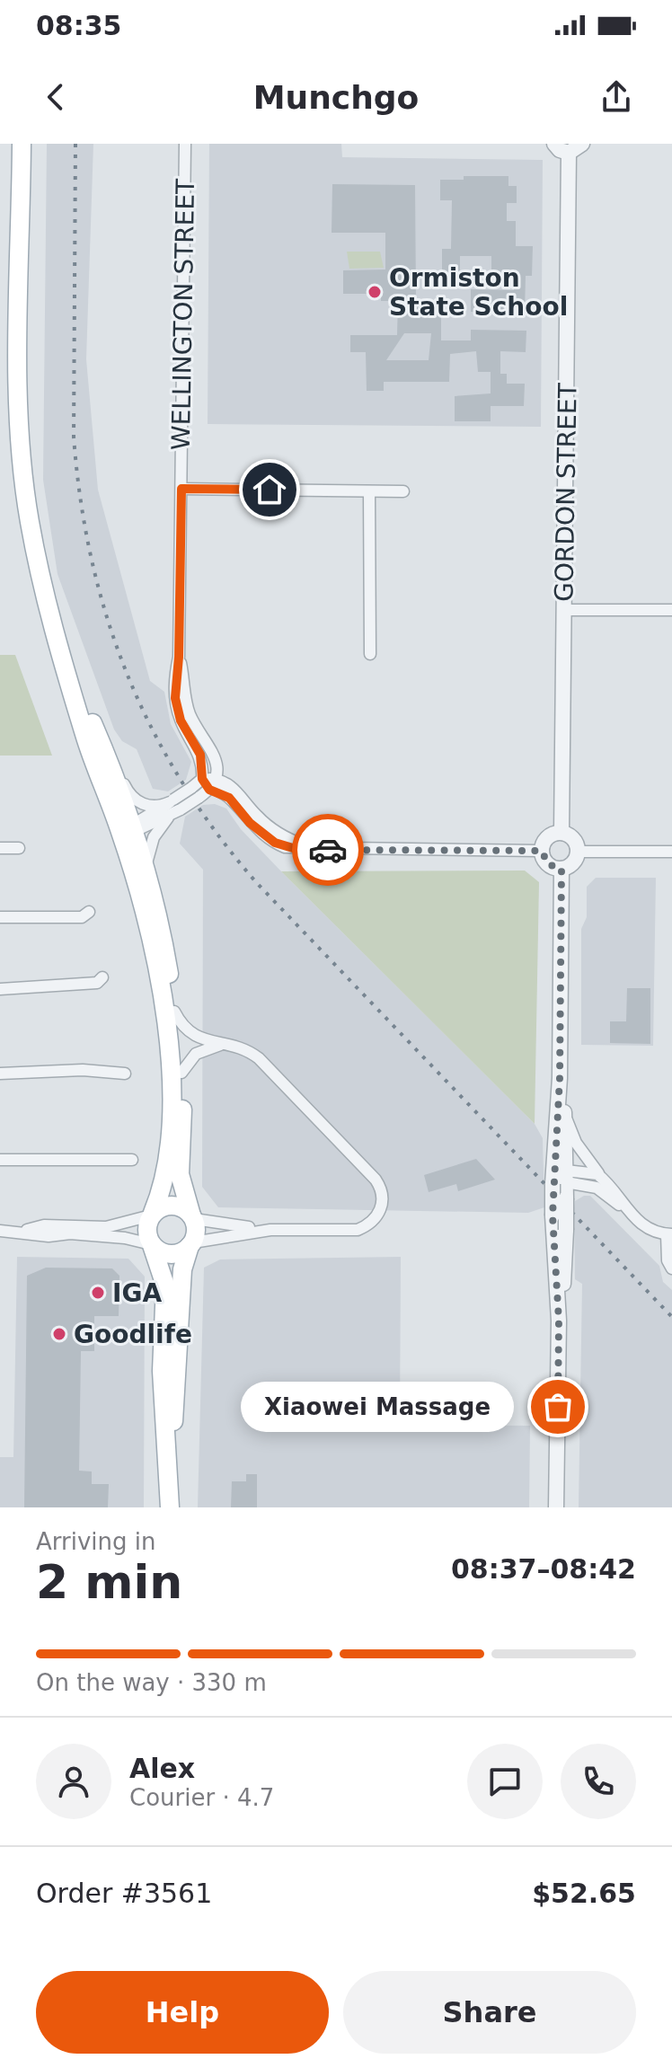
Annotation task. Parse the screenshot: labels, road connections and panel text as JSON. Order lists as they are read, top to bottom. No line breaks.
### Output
{"streets":{"street":["WELLINGTON STREET","GORDON STREET"]},"places":["Ormiston State School","IGA","Goodlife","Xiaowei Massage"],"page":{"status":"08:35","header":"Munchgo","bubble":"Xiaowei Massage","heading":["2 min","Arriving in","08:37–08:42"],"panel":["Alex","Courier · 4.7","Order #3561","$52.65"],"bar":"On the way · 330 m","buttons":["Help","Share"]}}
